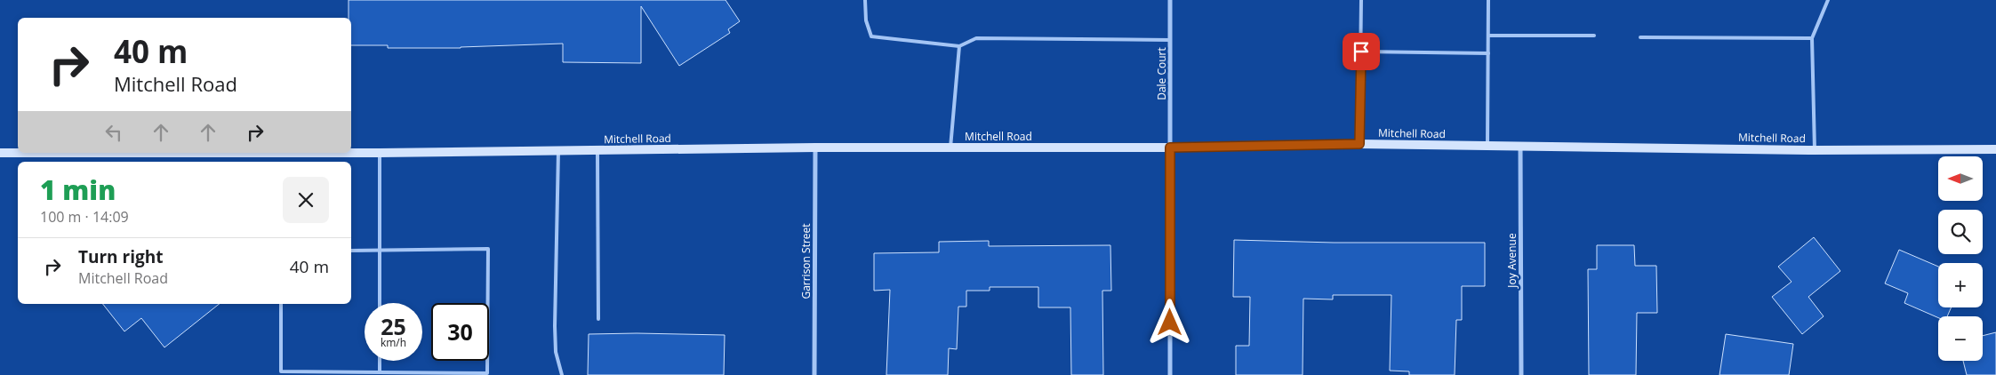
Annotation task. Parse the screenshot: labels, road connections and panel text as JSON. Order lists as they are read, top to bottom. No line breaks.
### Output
{"streets":{"main road":["Mitchell Road"],"street":["Dale Court","Joy Avenue","Garrison Street"]},"crossings":[["Dale Court","Mitchell Road"],["Mitchell Road","Joy Avenue"],["Mitchell Road","Garrison Street"]],"north":"left","page":{"turn":["40 m","Mitchell Road"],"map_buttons":["+","−"],"heading":["1 min","100 m · 14:09"],"list":[{"name":"Turn right","note":"Mitchell Road","value":"40 m"}],"speed":"25 km/h","limit":"30"}}
